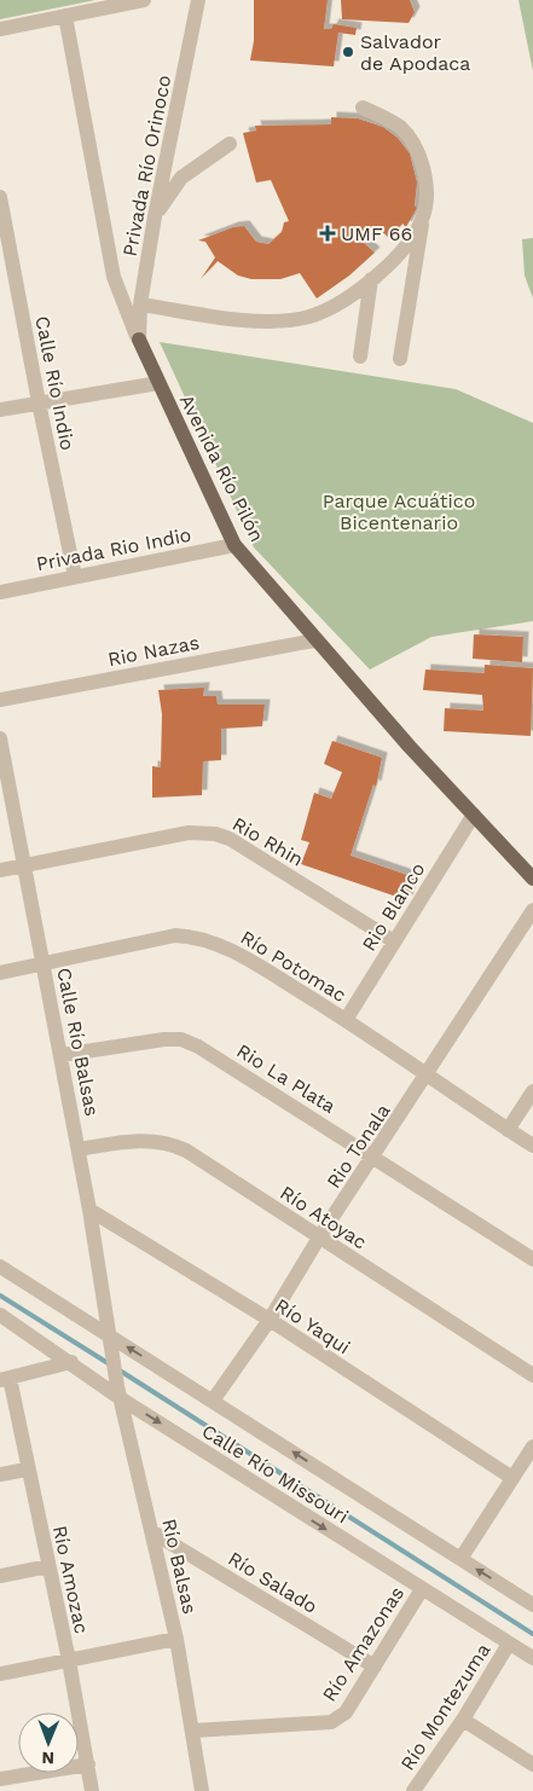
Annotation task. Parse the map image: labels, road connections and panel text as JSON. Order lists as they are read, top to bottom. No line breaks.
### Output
{"streets":{"main road":["Avenida Río Pilón"],"street":["Privada Río Orinoco","Calle Río Indio","Privada Rio Indio","Rio Nazas","Rio Rhin","Rio Blanco","Río Potomac","Calle Río Balsas","Rio La Plata","Rio Tonala","Río Atoyac","Río Yaqui","Calle Río Missouri","Río Balsas","Río Amozac","Río Salado","Río Amazonas","Río Montezuma"]},"crossings":[["Privada Río Orinoco","Avenida Río Pilón"],["Calle Río Indio","Privada Rio Indio"],["Avenida Río Pilón","Privada Rio Indio"],["Avenida Río Pilón","Rio Nazas"],["Avenida Río Pilón","Rio Blanco"],["Rio Rhin","Rio Blanco"],["Rio Rhin","Calle Río Balsas"],["Rio Blanco","Río Potomac"],["Río Potomac","Calle Río Balsas"],["Río Potomac","Rio Tonala"],["Calle Río Balsas","Rio La Plata"],["Calle Río Balsas","Río Atoyac"],["Calle Río Balsas","Río Yaqui"],["Calle Río Balsas","Calle Río Missouri"],["Calle Río Balsas","Río Balsas"],["Rio La Plata","Rio Tonala"],["Rio Tonala","Río Atoyac"],["Rio Tonala","Río Yaqui"],["Rio Tonala","Calle Río Missouri"],["Calle Río Missouri","Río Balsas"],["Calle Río Missouri","Río Amazonas"],["Calle Río Missouri","Río Montezuma"],["Río Balsas","Río Salado"],["Río Balsas","Río Amazonas"],["Río Salado","Río Amazonas"]],"parks":["Parque Acuático Bicentenario"],"places":{"other":["Salvador de Apodaca"],"health":["UMF 66"]},"north":"bottom"}
